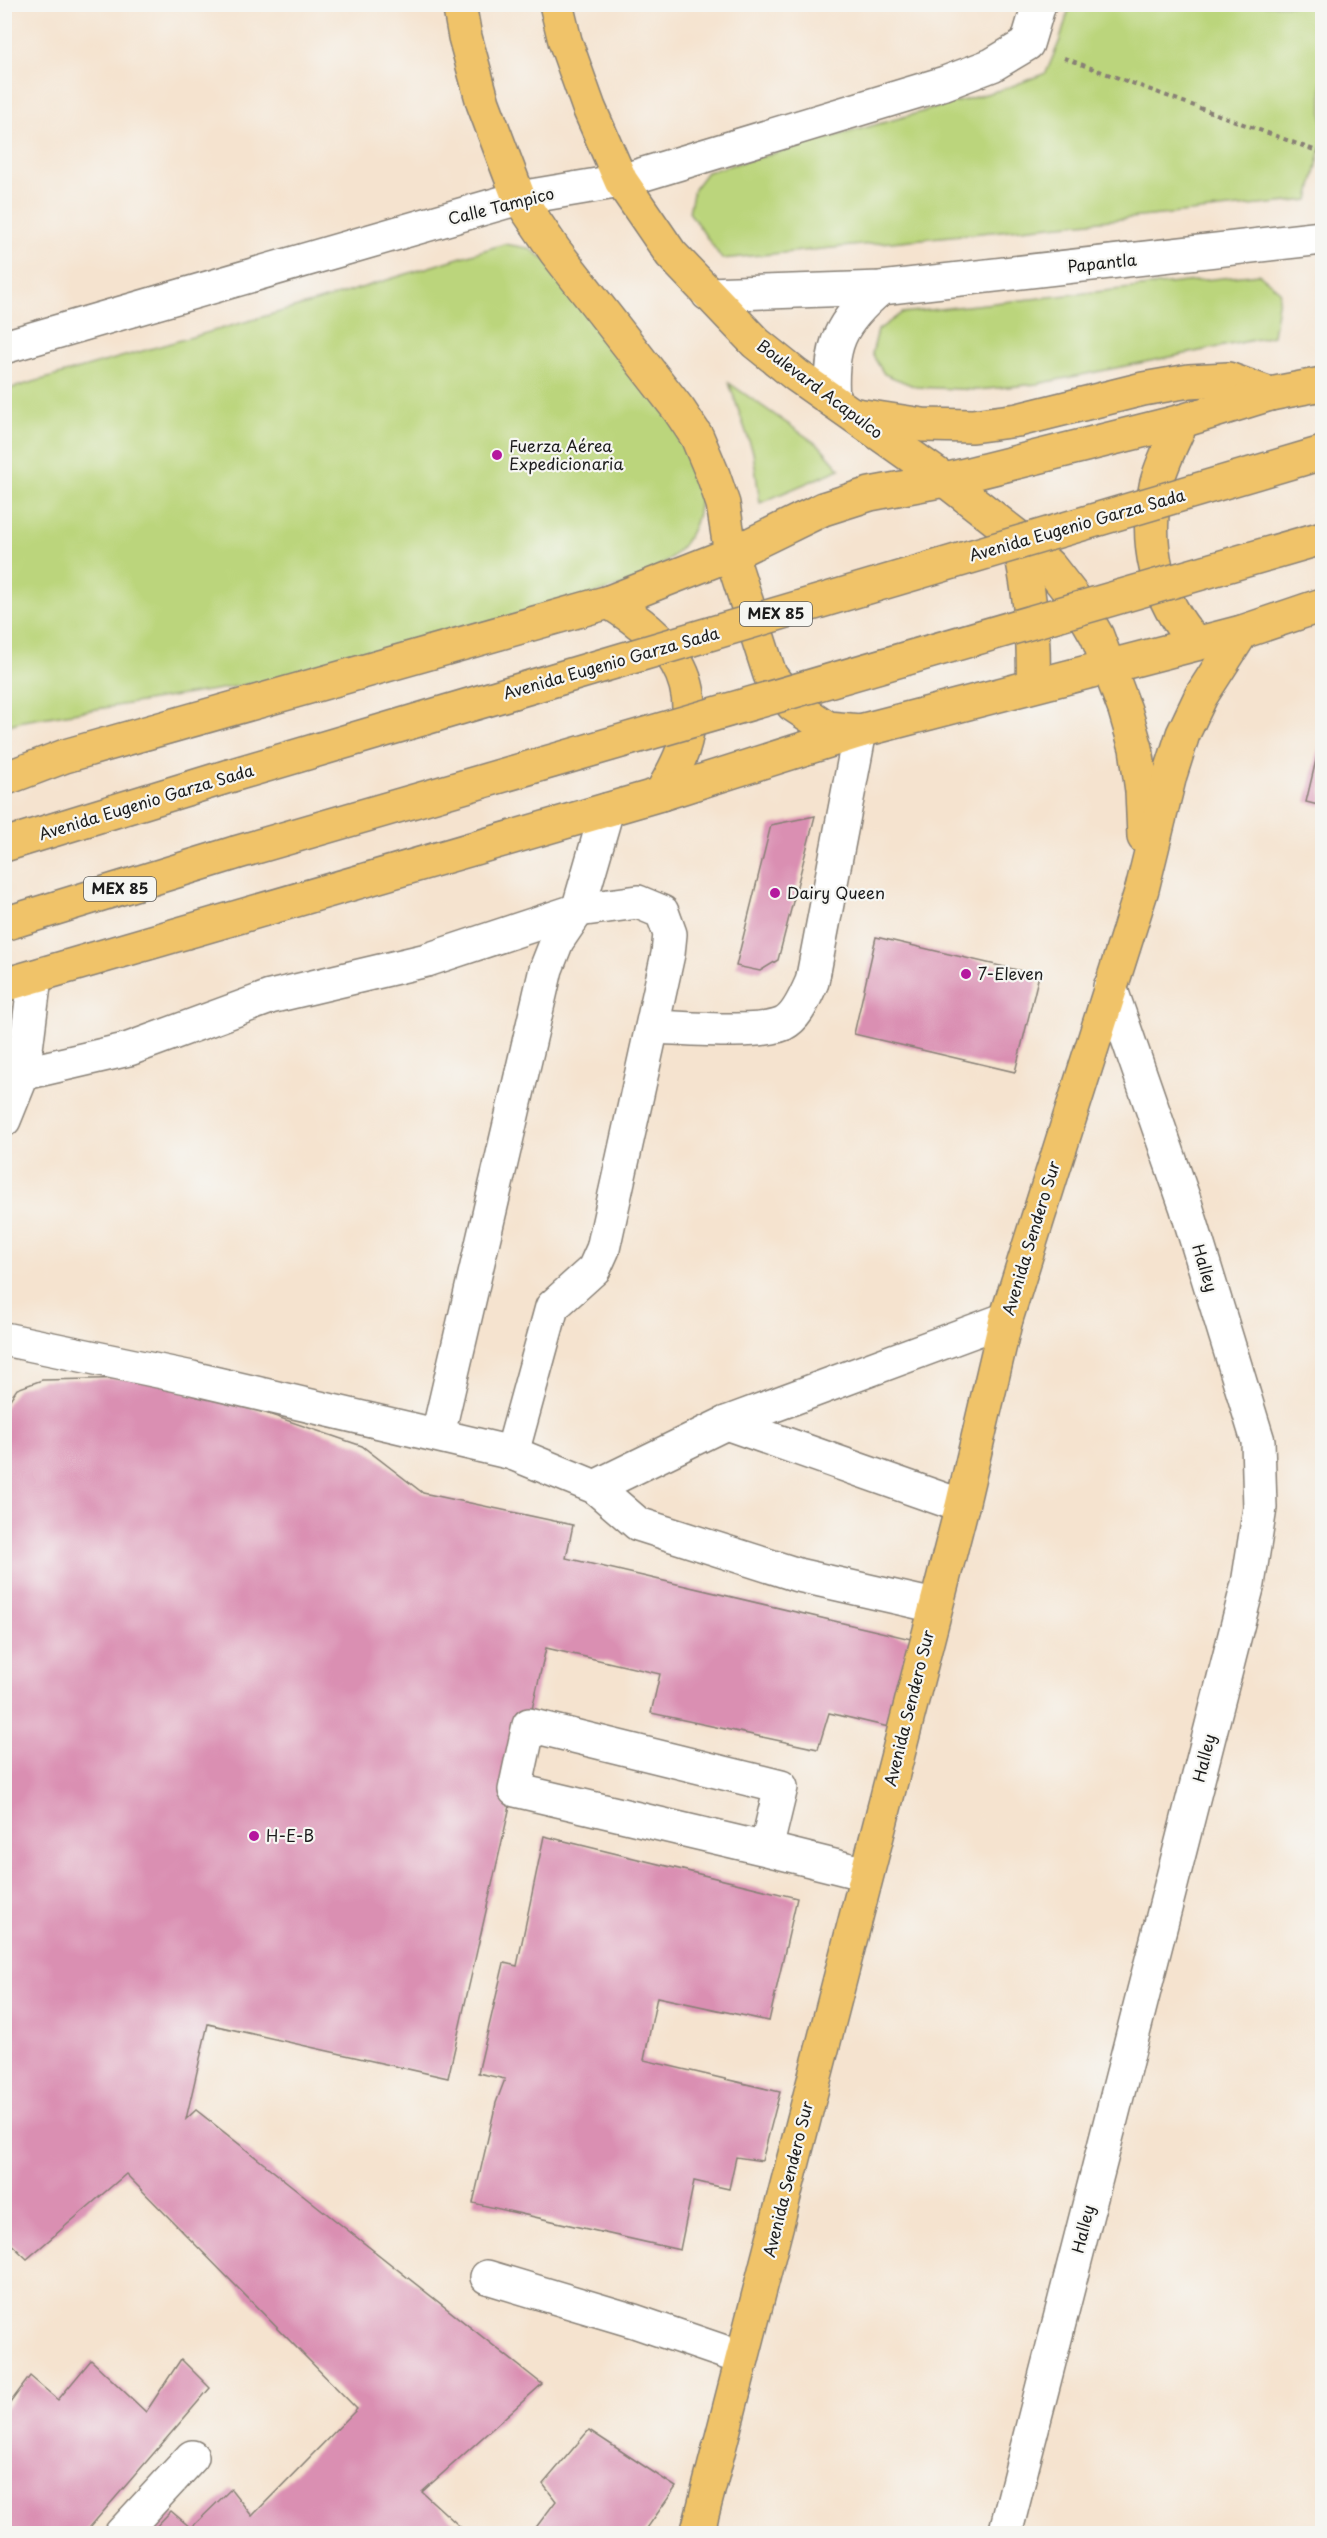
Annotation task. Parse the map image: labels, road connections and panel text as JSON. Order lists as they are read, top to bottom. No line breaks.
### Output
{"streets":{"main road":["Boulevard Acapulco","Avenida Eugenio Garza Sada","MEX 85","Avenida Sendero Sur"],"street":["Calle Tampico","Papantla","Halley"]},"crossings":[["Calle Tampico","Boulevard Acapulco"],["Papantla","Boulevard Acapulco"],["Boulevard Acapulco","Avenida Sendero Sur"],["Avenida Sendero Sur","Halley"]],"places":["Fuerza Aérea Expedicionaria","Dairy Queen","7-Eleven","H-E-B"]}
